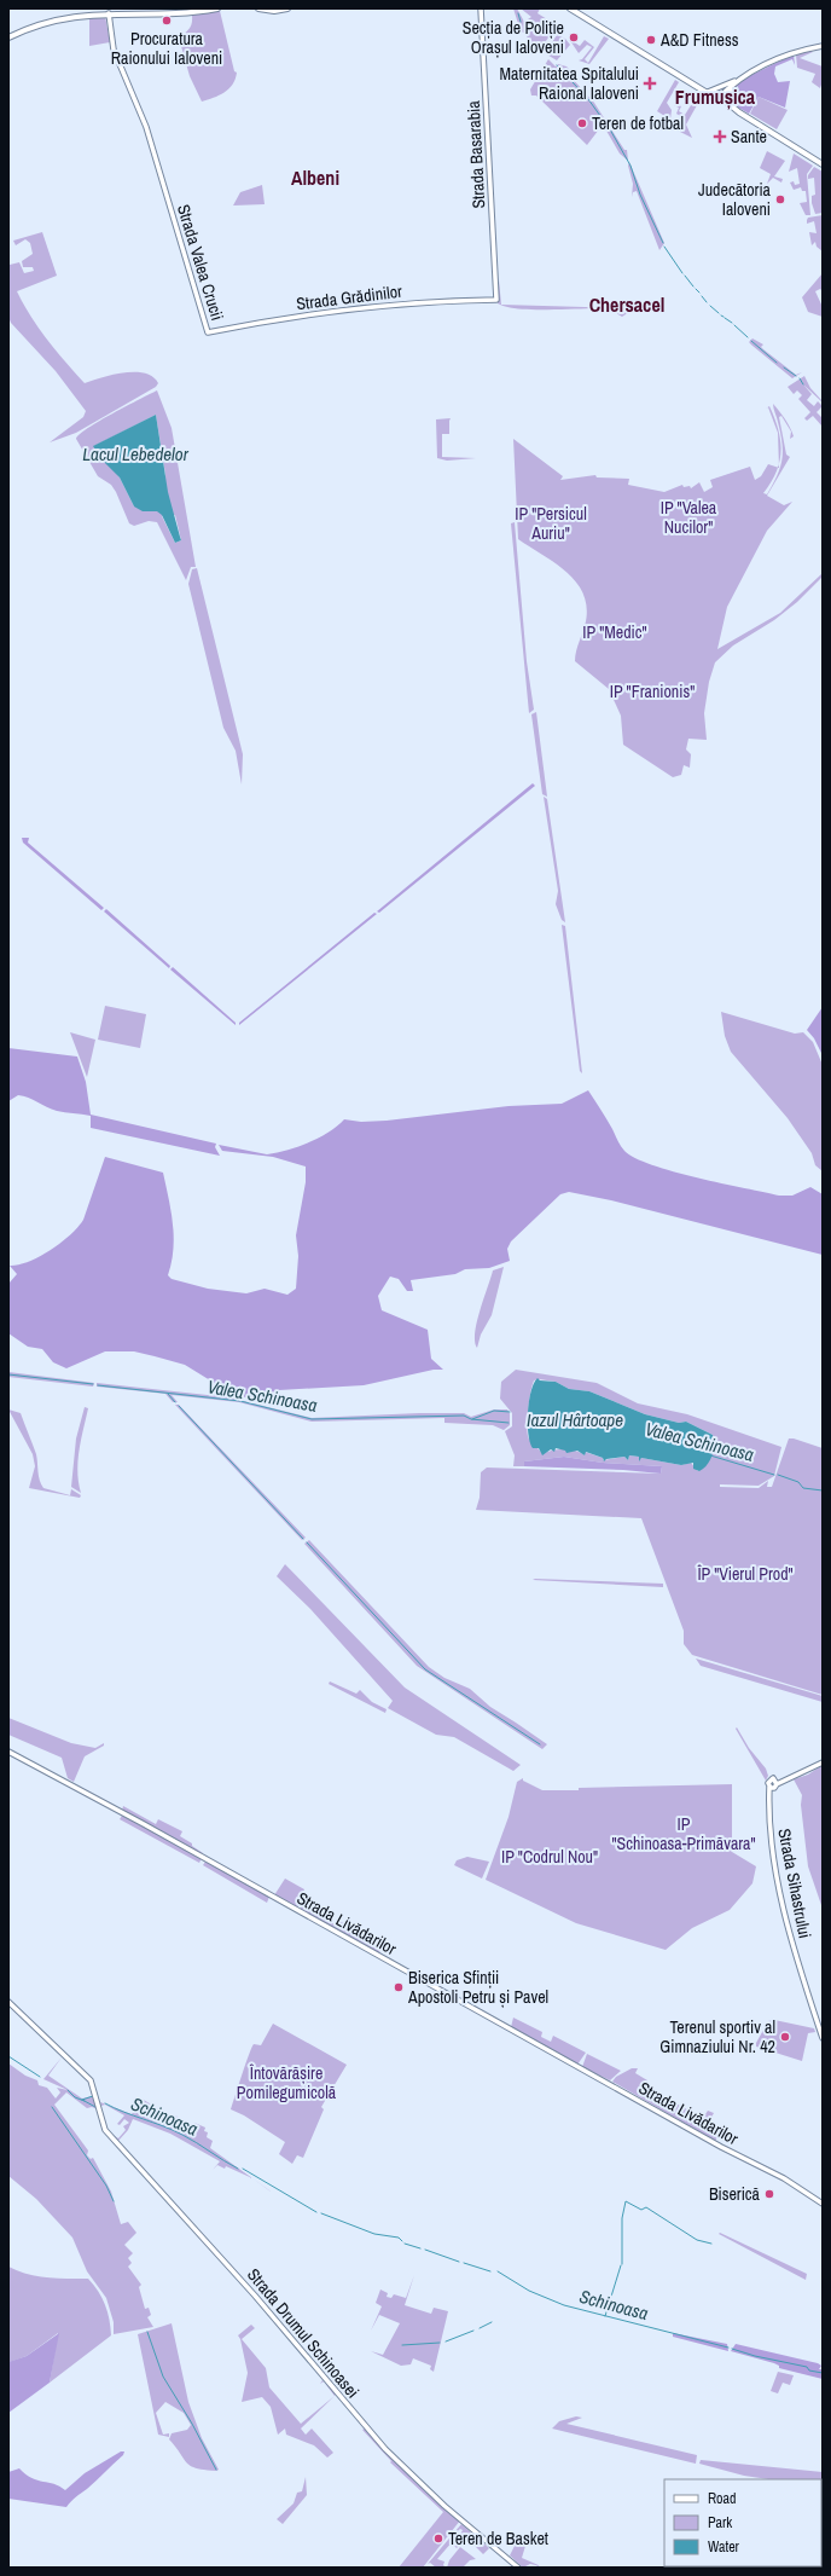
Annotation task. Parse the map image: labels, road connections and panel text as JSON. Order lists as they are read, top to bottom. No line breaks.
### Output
{"streets":{"street":["Strada Basarabia","Strada Valea Crucii","Strada Grădinilor","Strada Sihastrului","Strada Livădarilor","Strada Drumul Schinoasei"]},"crossings":[["Strada Basarabia","Strada Grădinilor"],["Strada Valea Crucii","Strada Grădinilor"]],"districts":["Frumușica","Albeni","Chersacel"],"water":["Lacul Lebedelor","Valea Schinoasa","Iazul Hârtoape","Schinoasa"],"parks":["IP \"Valea Nucilor\"","IP \"Persicul Auriu\"","IP \"Medic\"","IP \"Franionis\"","ÎP \"Vierul Prod\"","IP \"Schinoasa-Primăvara\"","IP \"Codrul Nou\"","Întovărășire Pomilegumicolă"],"places":{"other":["Procuratura Raionului Ialoveni","Secția de Poliție Orașul Ialoveni","A&D Fitness","Teren de fotbal","Judecătoria Ialoveni","Biserica Sfinții Apostoli Petru și Pavel","Terenul sportiv al Gimnaziului Nr. 42","Biserică","Teren de Basket"],"health":["Maternitatea Spitalului Raional Ialoveni","Sante"]},"legend":["Road","Park","Water"]}
